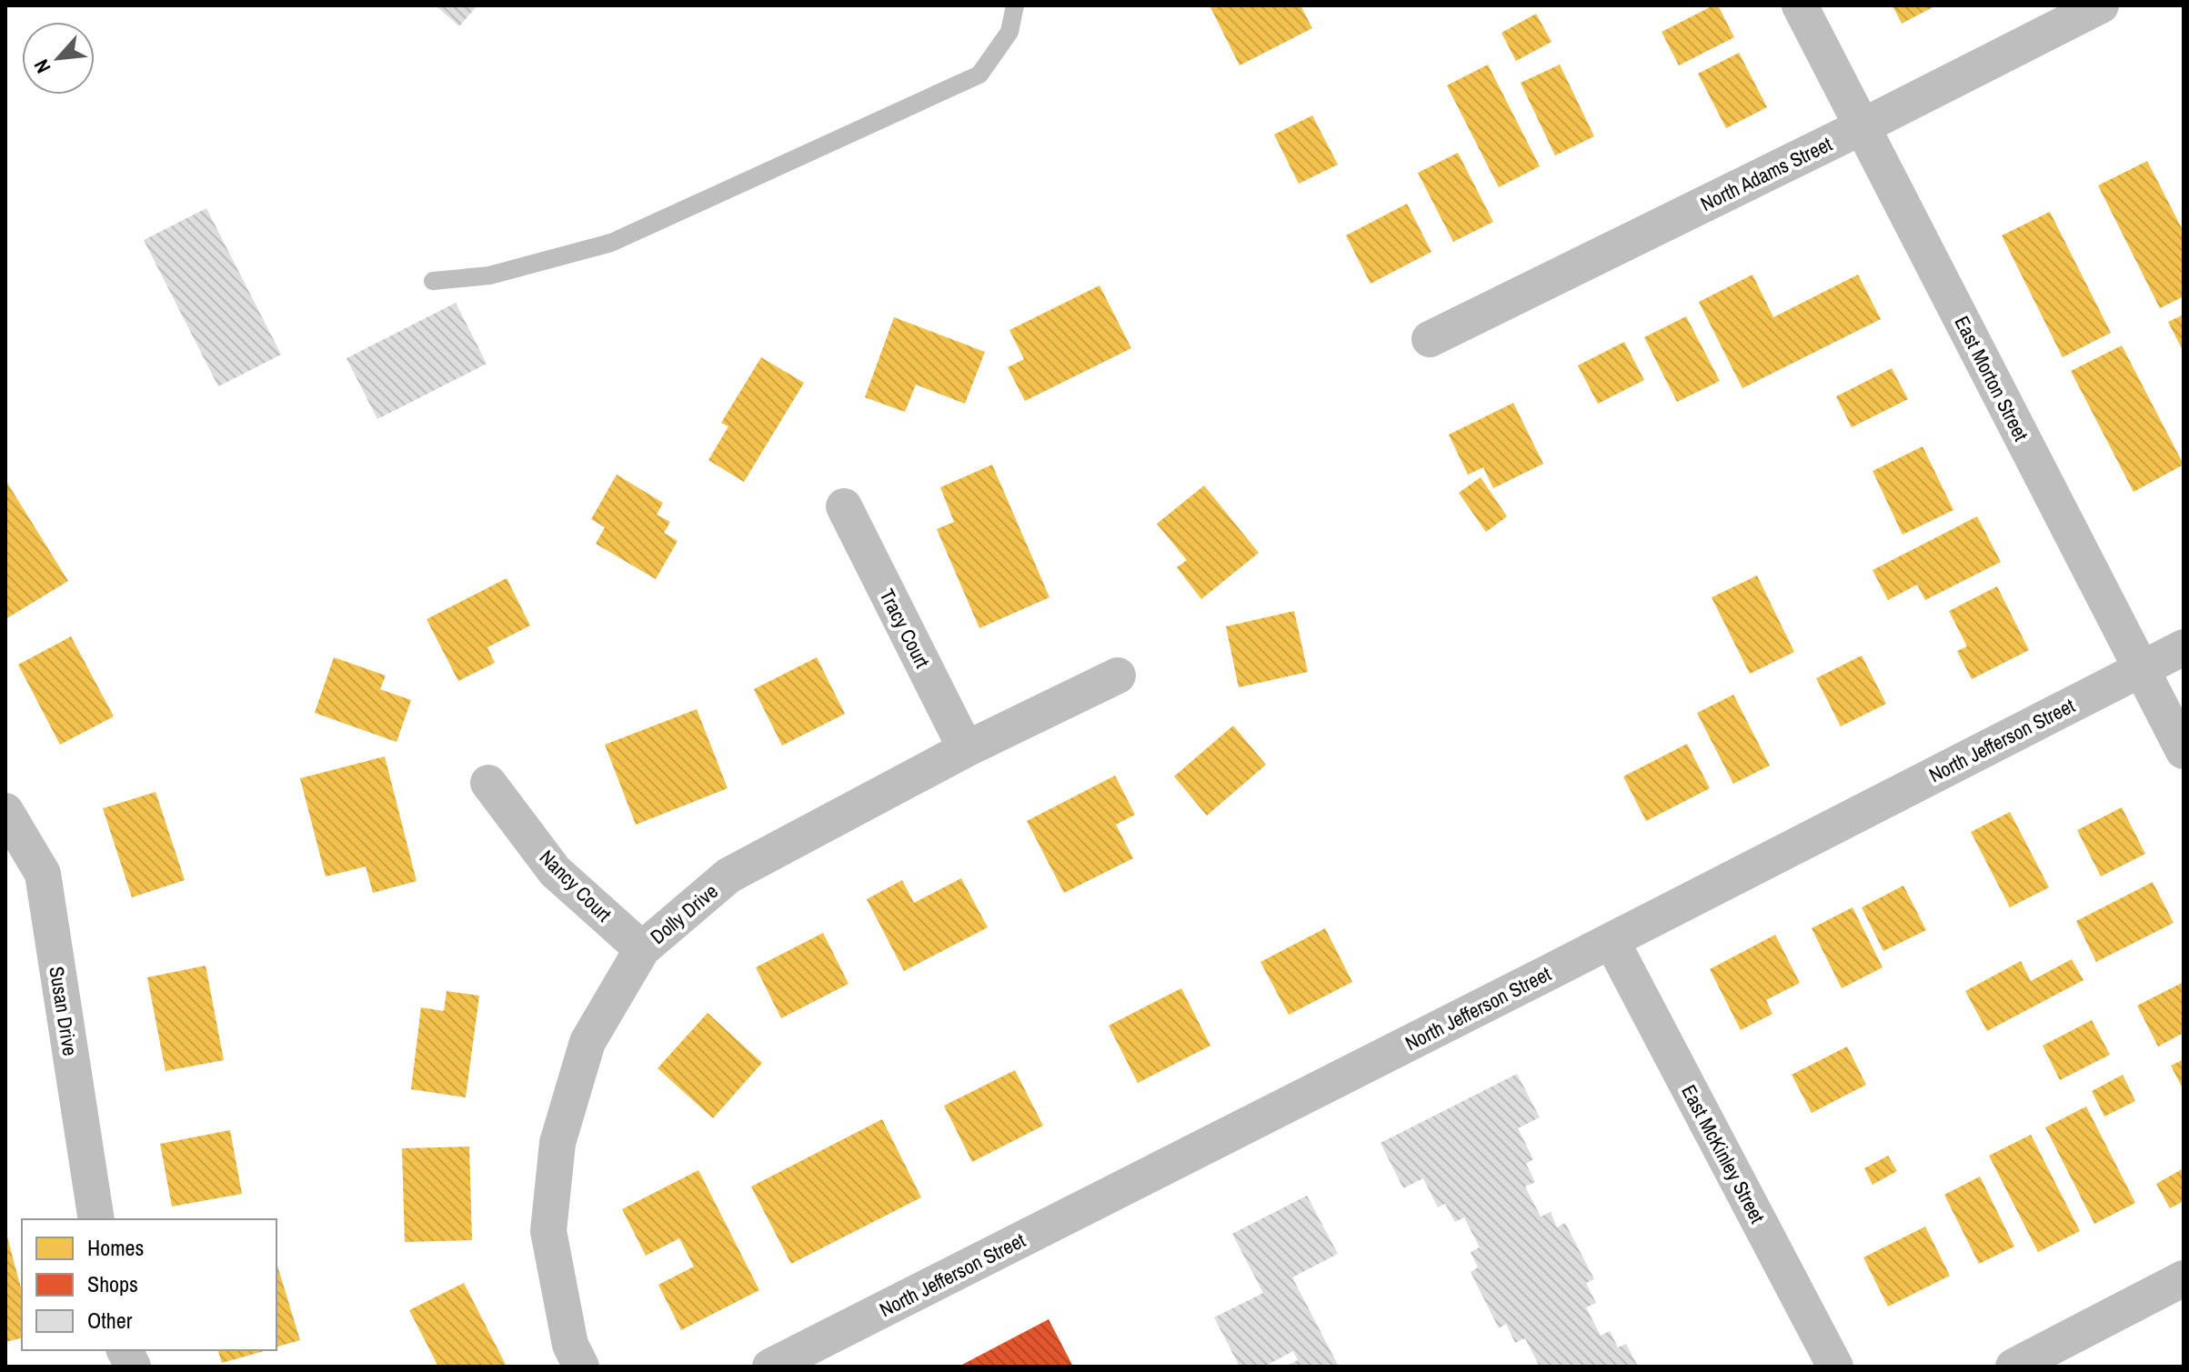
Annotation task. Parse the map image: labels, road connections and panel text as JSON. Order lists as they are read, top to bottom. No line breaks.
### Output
{"streets":{"street":["North Adams Street","East Morton Street","Tracy Court","North Jefferson Street","Nancy Court","Dolly Drive","Susan Drive","East McKinley Street"]},"crossings":[["North Adams Street","East Morton Street"],["East Morton Street","North Jefferson Street"],["Tracy Court","Dolly Drive"],["North Jefferson Street","East McKinley Street"],["Nancy Court","Dolly Drive"]],"legend":["Homes","Shops","Other"],"north":"bottom left"}
